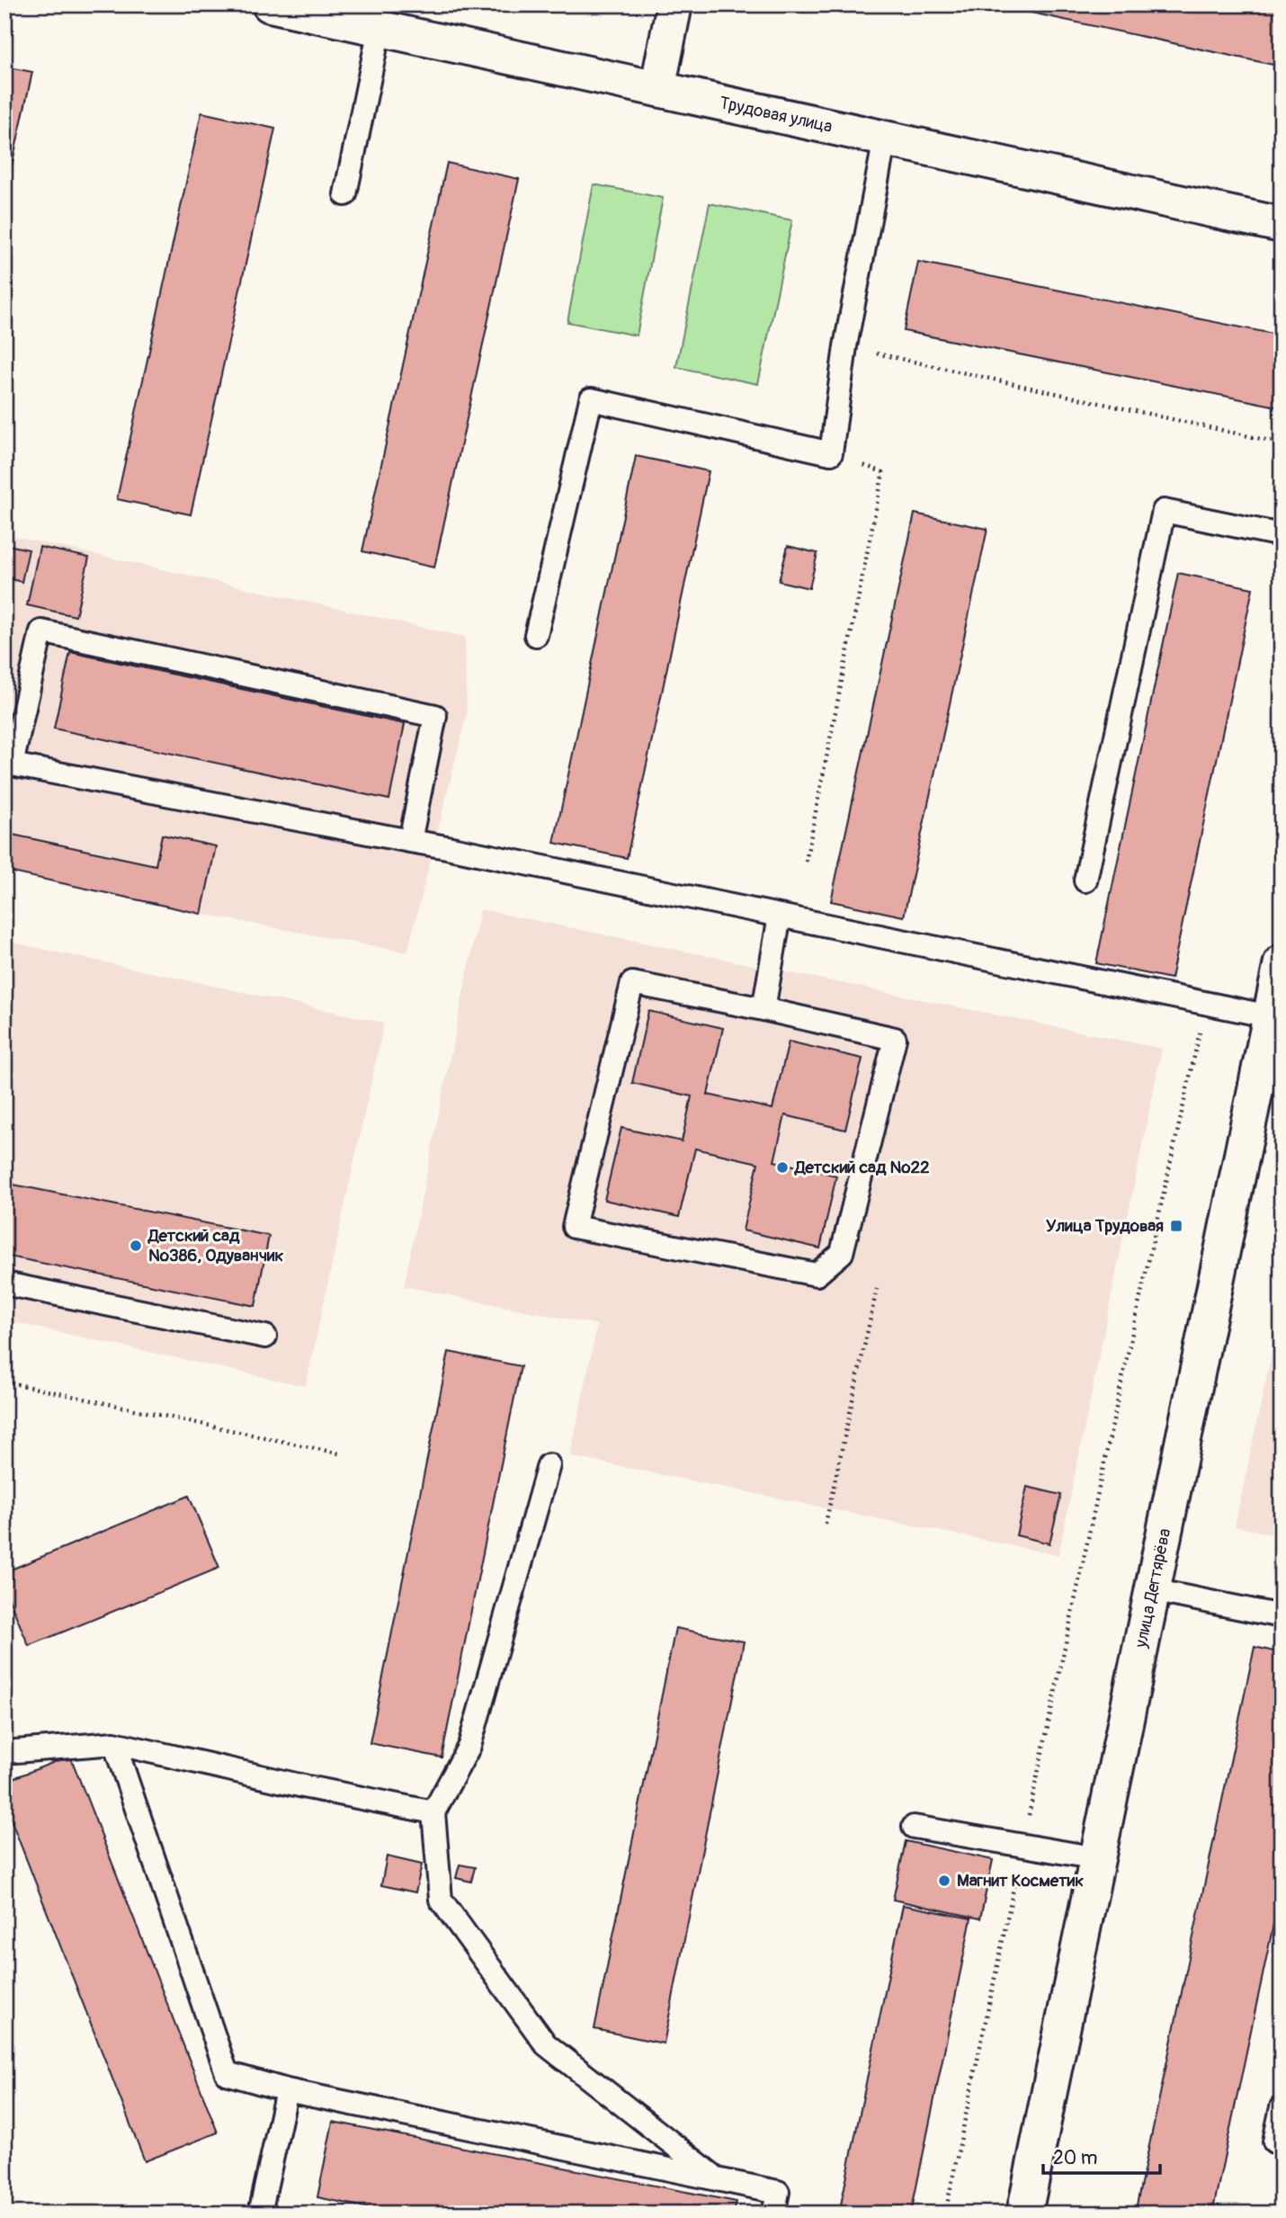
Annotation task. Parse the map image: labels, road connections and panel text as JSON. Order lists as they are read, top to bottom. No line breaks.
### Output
{"streets":{"street":["Трудовая улица","улица Дегтярёва"]},"places":{"other":["Детский сад №22","Детский сад №386, Одуванчик","Магнит Косметик"],"transit":["Улица Трудовая"]},"scale_bar":"20 m"}
